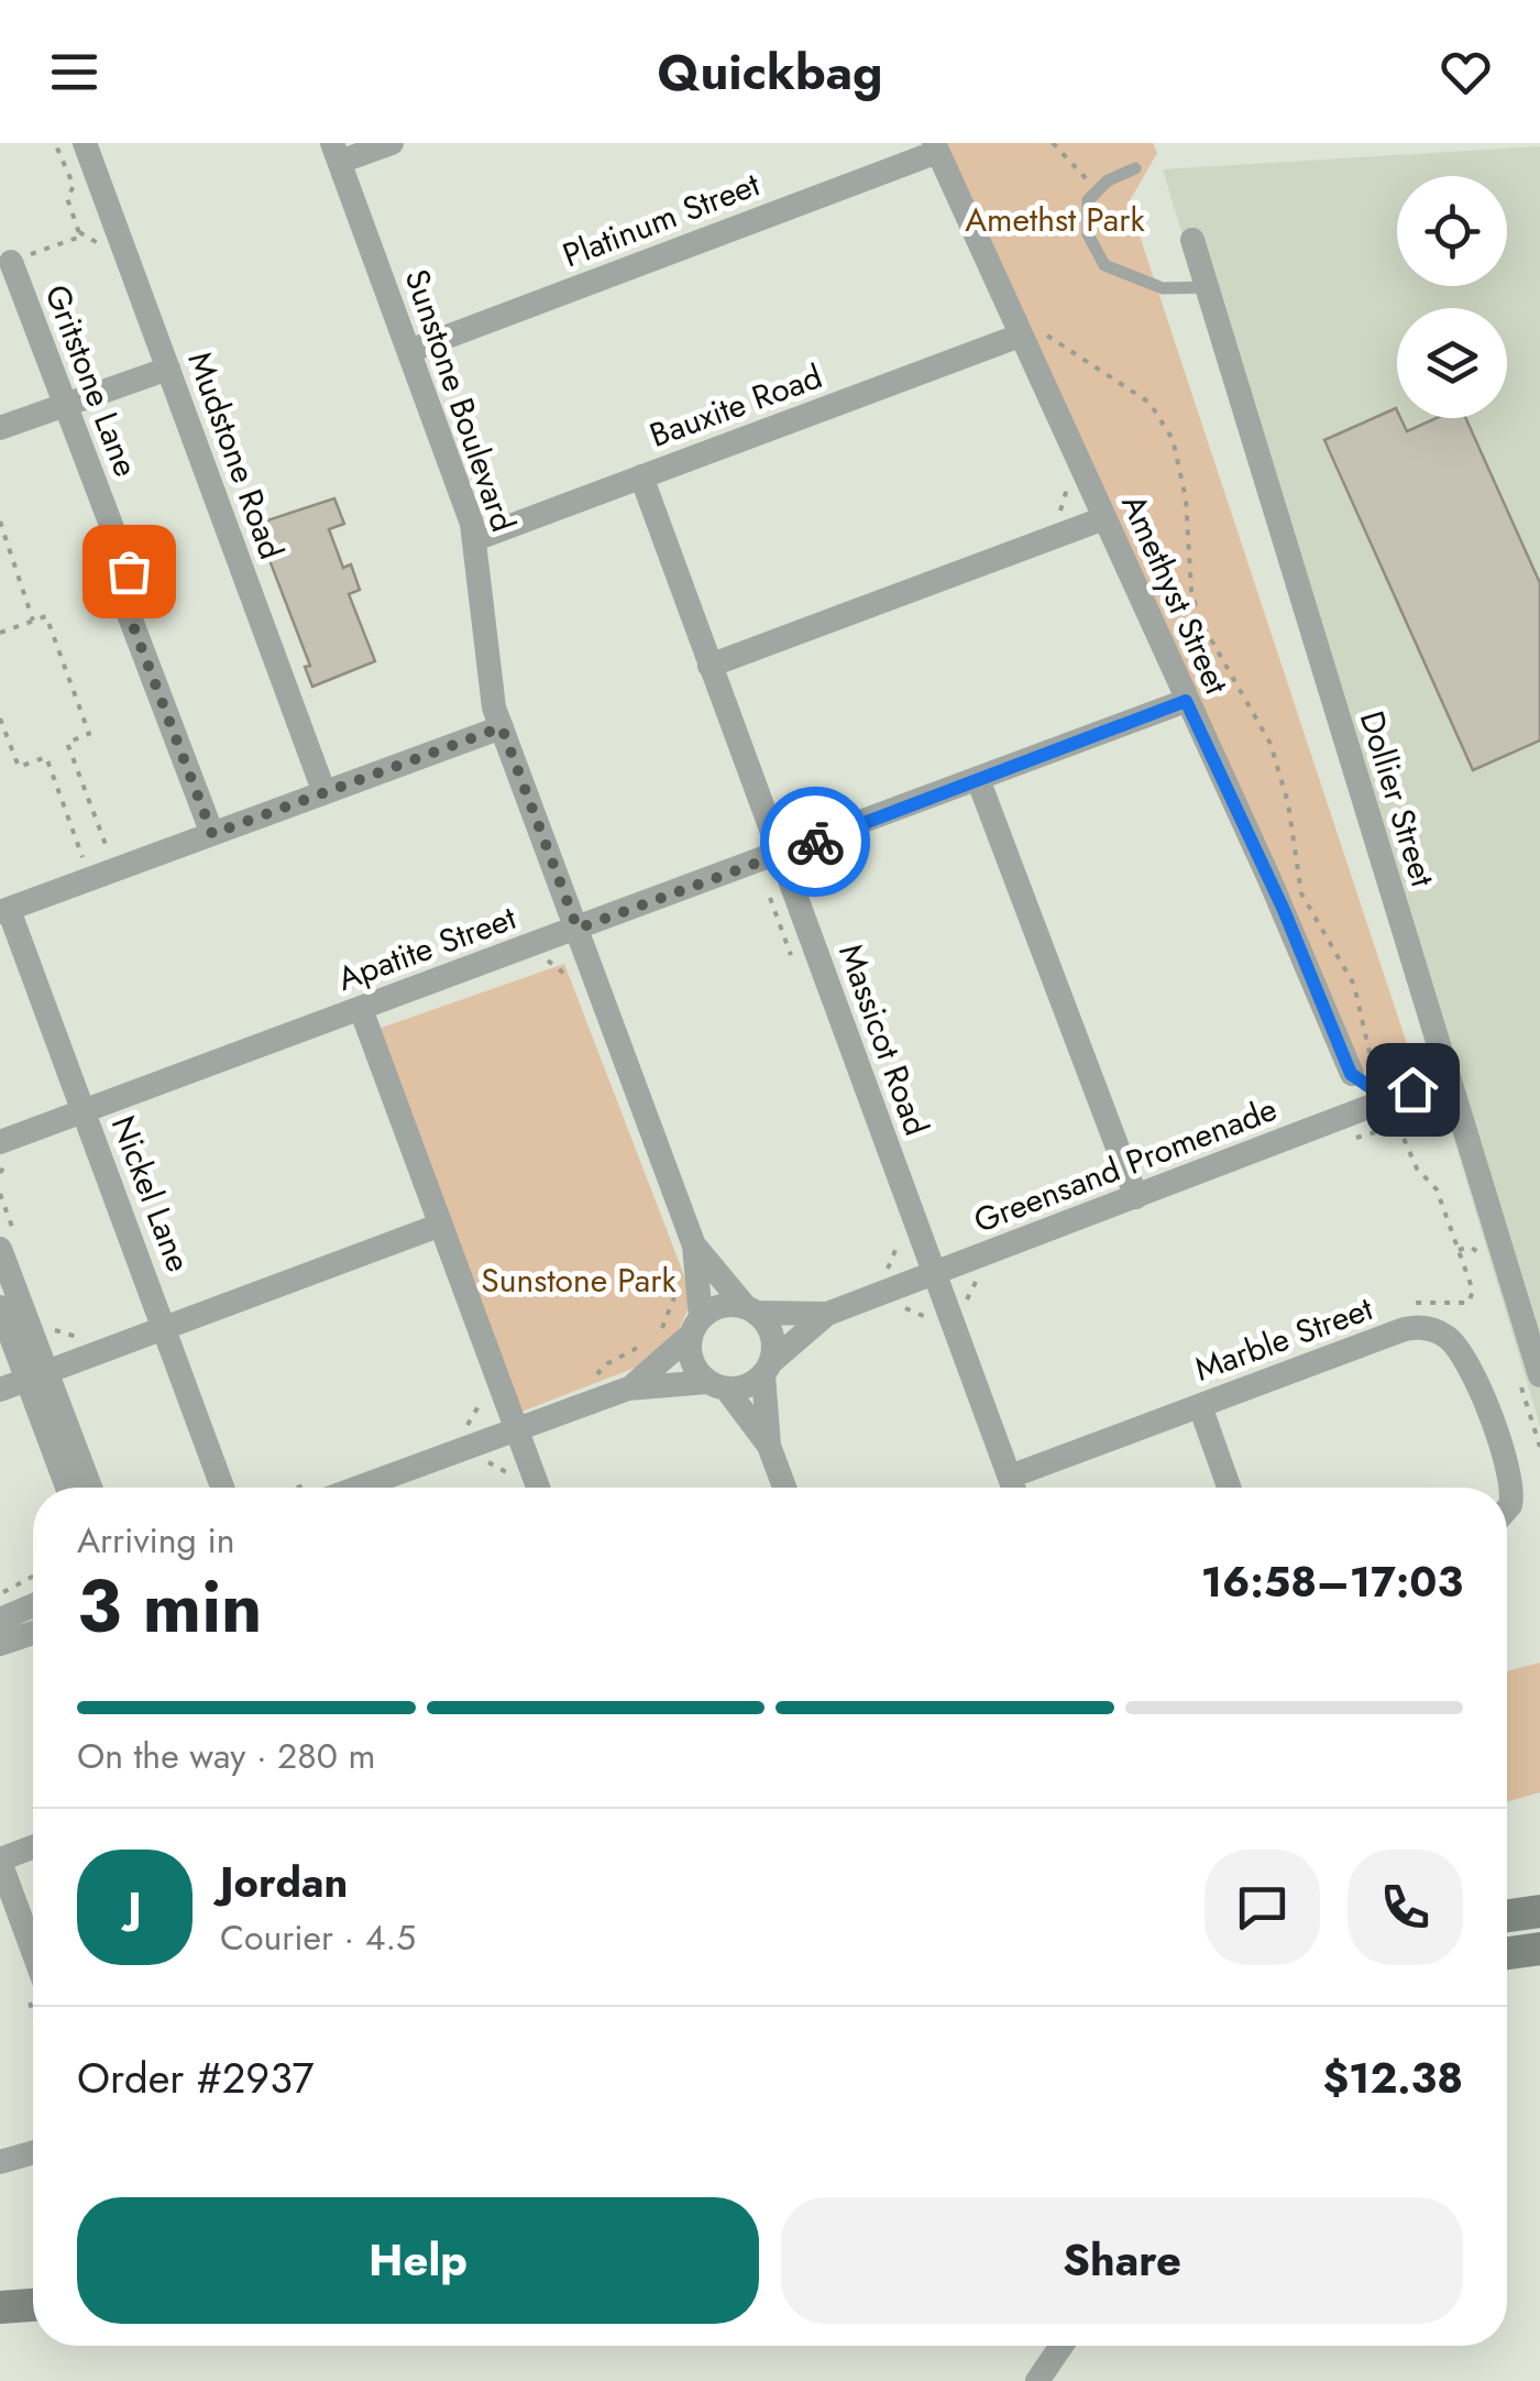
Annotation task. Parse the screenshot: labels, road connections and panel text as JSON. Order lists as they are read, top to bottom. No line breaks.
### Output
{"streets":{"street":["Platinum Street","Gritstone Lane","Sunstone Boulevard","Bauxite Road","Mudstone Road","Amethyst Street","Dollier Street","Apatite Street","Massicot Road","Greensand Promenade","Nickel Lane","Marble Street"]},"crossings":[["Platinum Street","Sunstone Boulevard"],["Platinum Street","Amethyst Street"],["Sunstone Boulevard","Bauxite Road"],["Sunstone Boulevard","Apatite Street"],["Sunstone Boulevard","Greensand Promenade"],["Bauxite Road","Amethyst Street"],["Bauxite Road","Massicot Road"],["Amethyst Street","Apatite Street"],["Dollier Street","Greensand Promenade"],["Apatite Street","Massicot Road"],["Apatite Street","Nickel Lane"],["Massicot Road","Greensand Promenade"],["Massicot Road","Marble Street"]],"parks":["Amethst Park","Sunstone Park"],"page":{"header":"Quickbag","heading":["3 min","Arriving in","16:58–17:03"],"panel":["Jordan","Courier · 4.5","Order #2937","$12.38"],"bar":"On the way · 280 m","round":"J","buttons":["Help","Share"]}}
